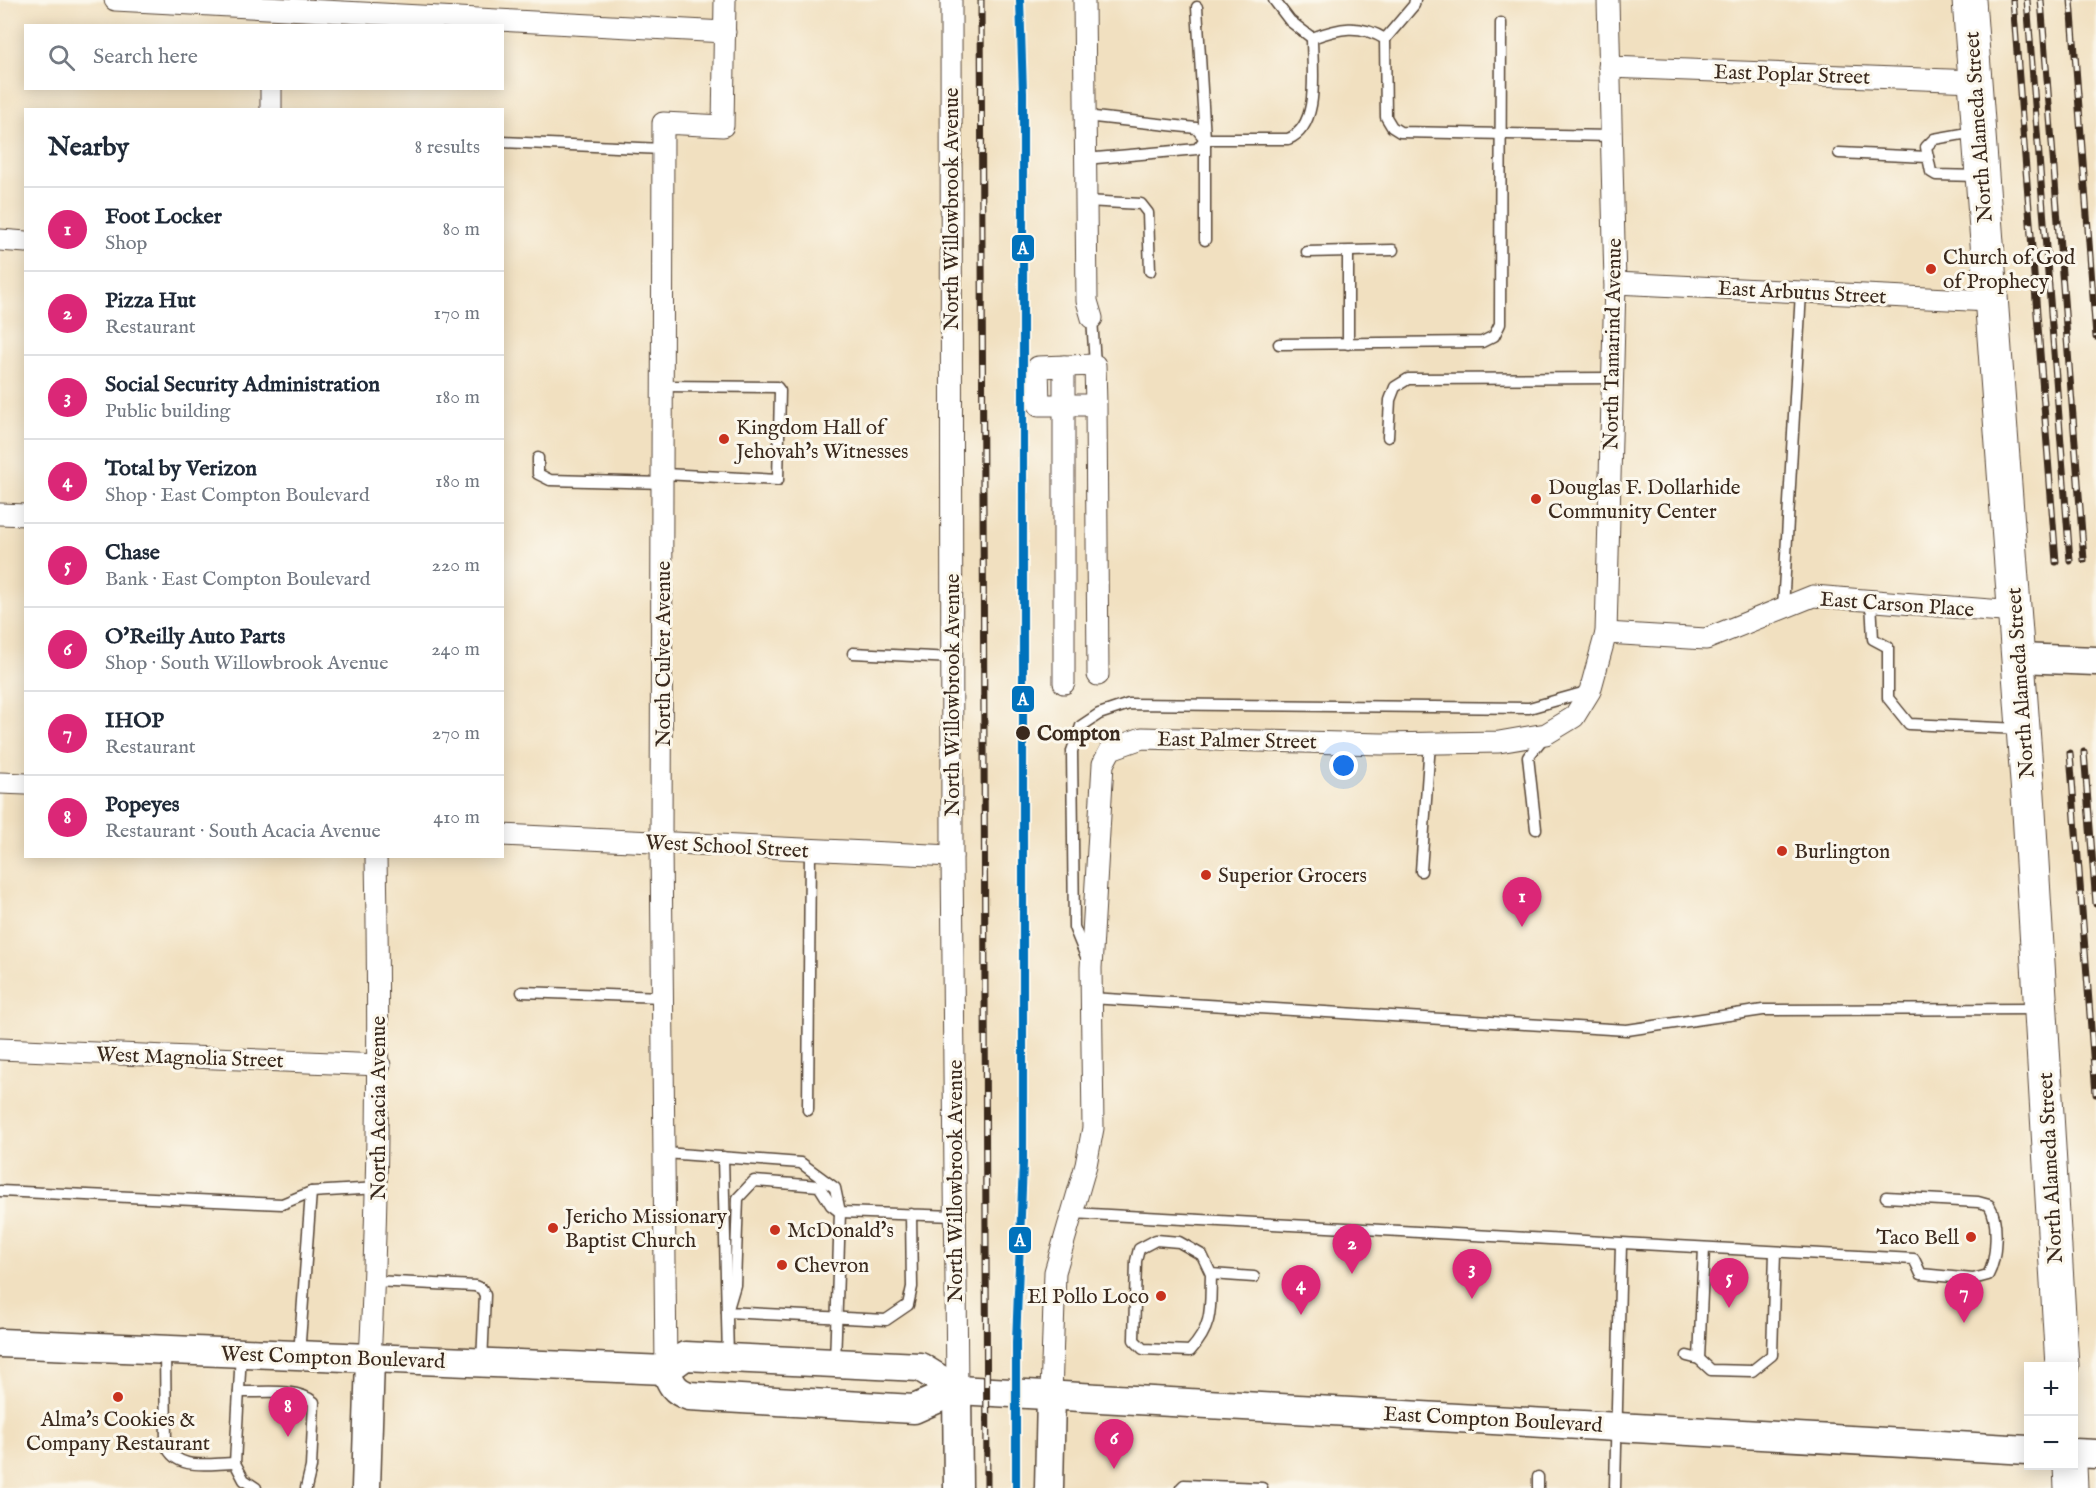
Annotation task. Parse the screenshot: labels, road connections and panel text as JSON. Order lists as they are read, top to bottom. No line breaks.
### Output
{"streets":{"main road":["North Alameda Street","West Compton Boulevard","East Compton Boulevard"],"street":["East Poplar Street","North Willowbrook Avenue","East Arbutus Street","North Tamarind Avenue","East Carson Place","North Culver Avenue","East Palmer Street","West School Street","West Magnolia Street","North Acacia Avenue"]},"crossings":[["East Poplar Street","North Alameda Street"],["East Poplar Street","North Tamarind Avenue"],["North Alameda Street","East Arbutus Street"],["North Alameda Street","East Carson Place"],["North Willowbrook Avenue","West School Street"],["North Willowbrook Avenue","East Compton Boulevard"],["East Arbutus Street","North Tamarind Avenue"],["North Tamarind Avenue","East Carson Place"],["North Tamarind Avenue","East Palmer Street"],["North Culver Avenue","West School Street"],["North Culver Avenue","West Compton Boulevard"],["West Magnolia Street","North Acacia Avenue"],["North Acacia Avenue","West Compton Boulevard"]],"places":["Church of God of Prophecy","Kingdom Hall of Jehovah's Witnesses","Douglas F. Dollarhide Community Center","Compton","Burlington","Superior Grocers","Jericho Missionary Baptist Church","McDonald's","Taco Bell","Chevron","El Pollo Loco","Alma's Cookies & Company Restaurant"],"lines":["transit line A"],"page":{"search":"Search here","heading":["Nearby","8 results"],"list":[{"mark":"1","name":"Foot Locker","note":"Shop","value":"80 m"},{"mark":"2","name":"Pizza Hut","note":"Restaurant","value":"170 m"},{"mark":"3","name":"Social Security Administration","note":"Public building","value":"180 m"},{"mark":"4","name":"Total by Verizon","note":"Shop · East Compton Boulevard","value":"180 m"},{"mark":"5","name":"Chase","note":"Bank · East Compton Boulevard","value":"220 m"},{"mark":"6","name":"O'Reilly Auto Parts","note":"Shop · South Willowbrook Avenue","value":"240 m"},{"mark":"7","name":"IHOP","note":"Restaurant","value":"270 m"},{"mark":"8","name":"Popeyes","note":"Restaurant · South Acacia Avenue","value":"410 m"}],"pins":["1","2","3","5","4","7","8","6"],"map_buttons":["+","−"]}}
